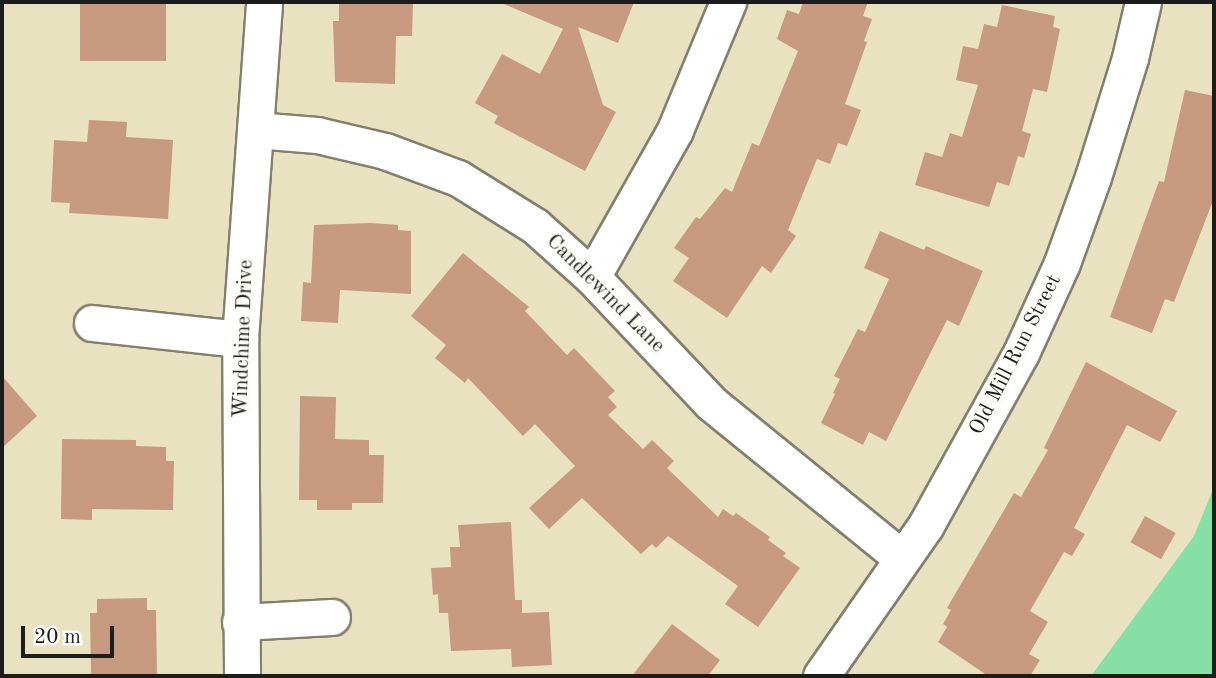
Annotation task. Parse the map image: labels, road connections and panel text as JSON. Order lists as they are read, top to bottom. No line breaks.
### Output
{"streets":{"street":["Candlewind Lane","Windchime Drive","Old Mill Run Street"]},"crossings":[["Candlewind Lane","Windchime Drive"],["Candlewind Lane","Old Mill Run Street"]],"scale_bar":"20 m"}
